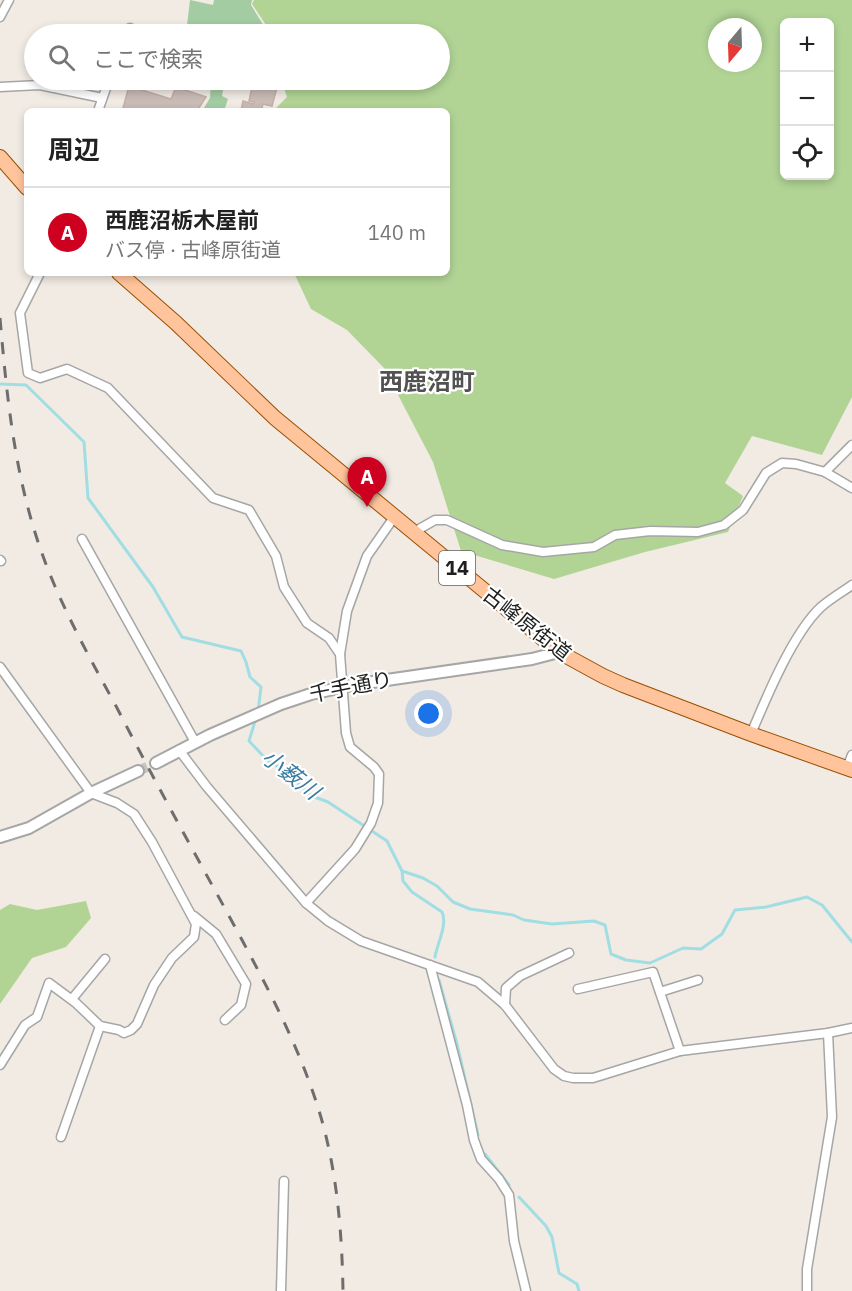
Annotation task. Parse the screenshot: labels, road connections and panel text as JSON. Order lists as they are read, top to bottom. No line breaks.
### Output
{"streets":{"main road":["14","古峰原街道"],"street":["千手通り"]},"crossings":[["古峰原街道","千手通り"]],"districts":["西鹿沼町"],"water":["小薮川"],"north":"bottom","page":{"map_buttons":["+","−"],"search":"ここで検索","heading":"周辺","list":[{"mark":"A","name":"西鹿沼栃木屋前","note":"バス停 · 古峰原街道","value":"140 m"}],"pins":"A"}}
